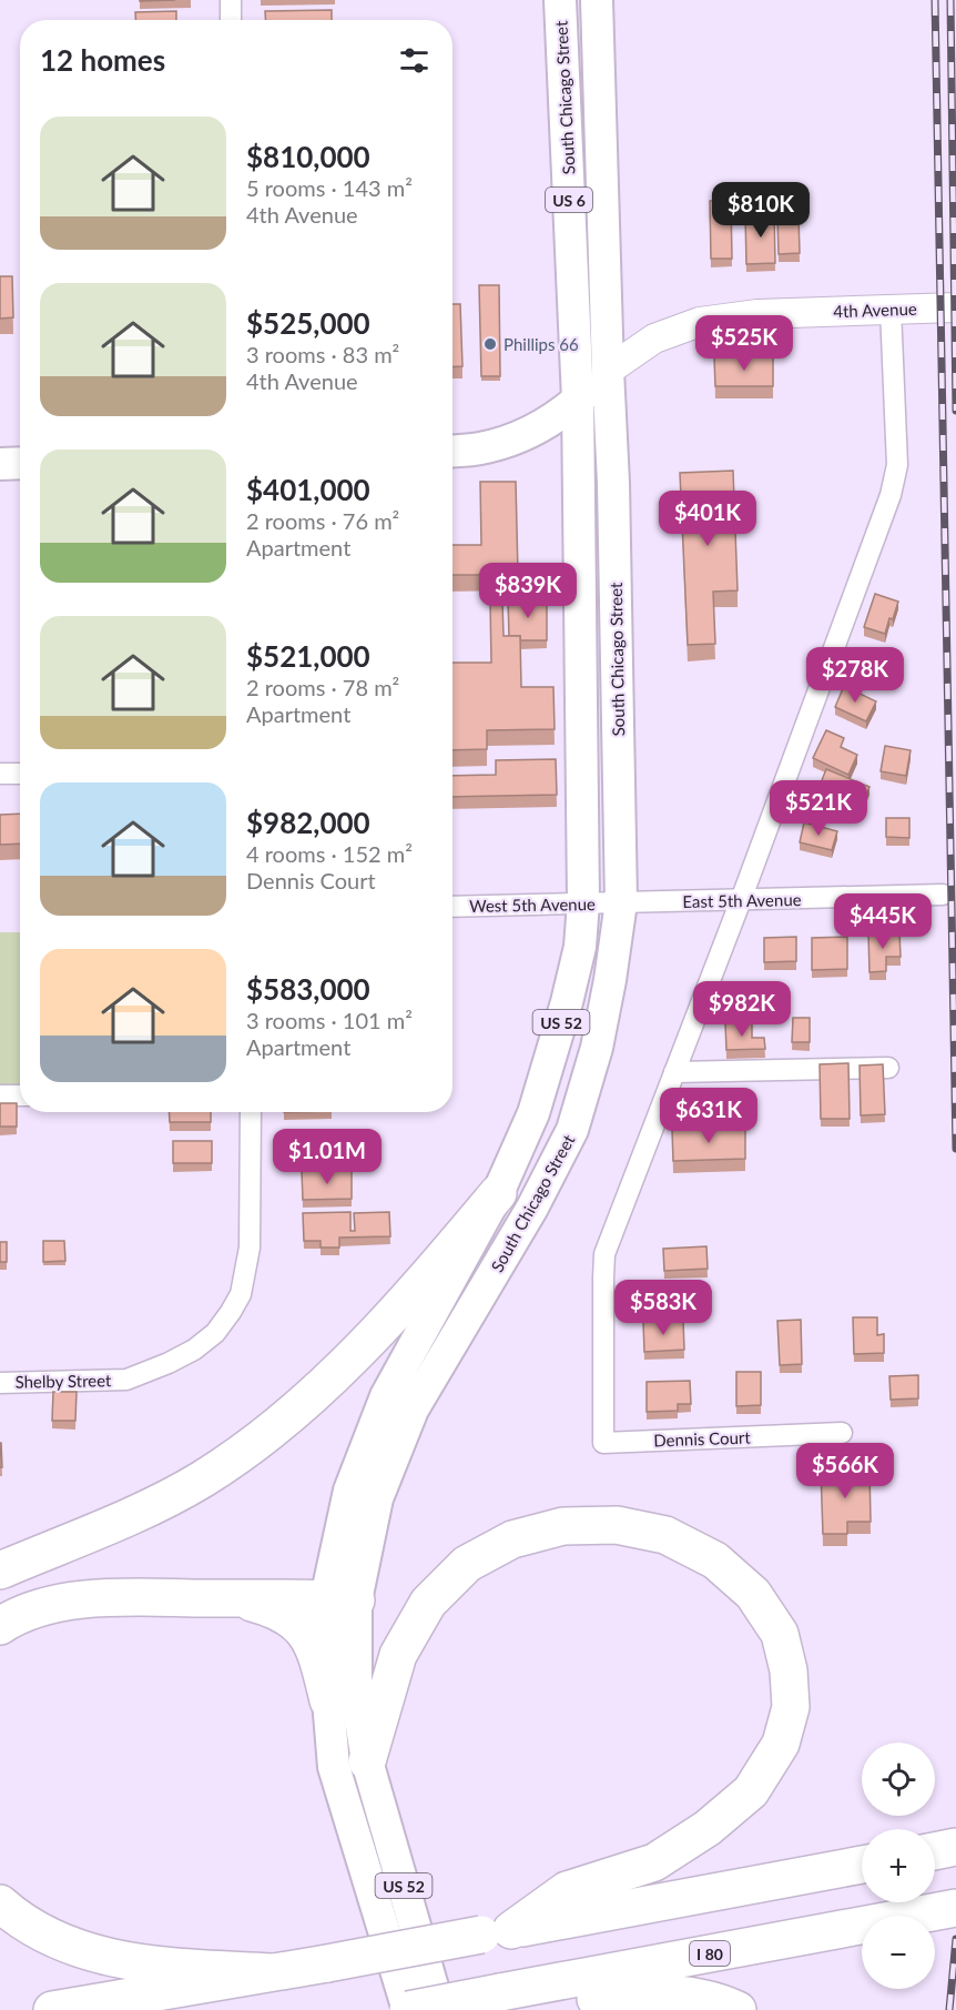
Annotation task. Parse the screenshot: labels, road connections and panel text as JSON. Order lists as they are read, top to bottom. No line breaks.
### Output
{"streets":{"highway":["I 80"],"main road":["South Chicago Street","US 6","US 52"],"street":["4th Avenue","East 5th Avenue","West 5th Avenue","Shelby Street","Dennis Court"]},"crossings":[["South Chicago Street","4th Avenue"],["South Chicago Street","East 5th Avenue"],["South Chicago Street","West 5th Avenue"],["South Chicago Street","I 80"],["East 5th Avenue","West 5th Avenue"]],"places":["Phillips 66"],"page":{"heading":"12 homes","list":[{"name":"$810,000","note":"5 rooms · 143 m² · 4th Avenue"},{"name":"$525,000","note":"3 rooms · 83 m² · 4th Avenue"},{"name":"$401,000","note":"2 rooms · 76 m² · Apartment"},{"name":"$521,000","note":"2 rooms · 78 m² · Apartment"},{"name":"$982,000","note":"4 rooms · 152 m² · Dennis Court"},{"name":"$583,000","note":"3 rooms · 101 m² · Apartment"}],"price":["$810K","$525K","$401K","$839K","$278K","$521K","$445K","$982K","$631K","$1.01M","$583K","$566K"],"map_buttons":["+","−"]}}
